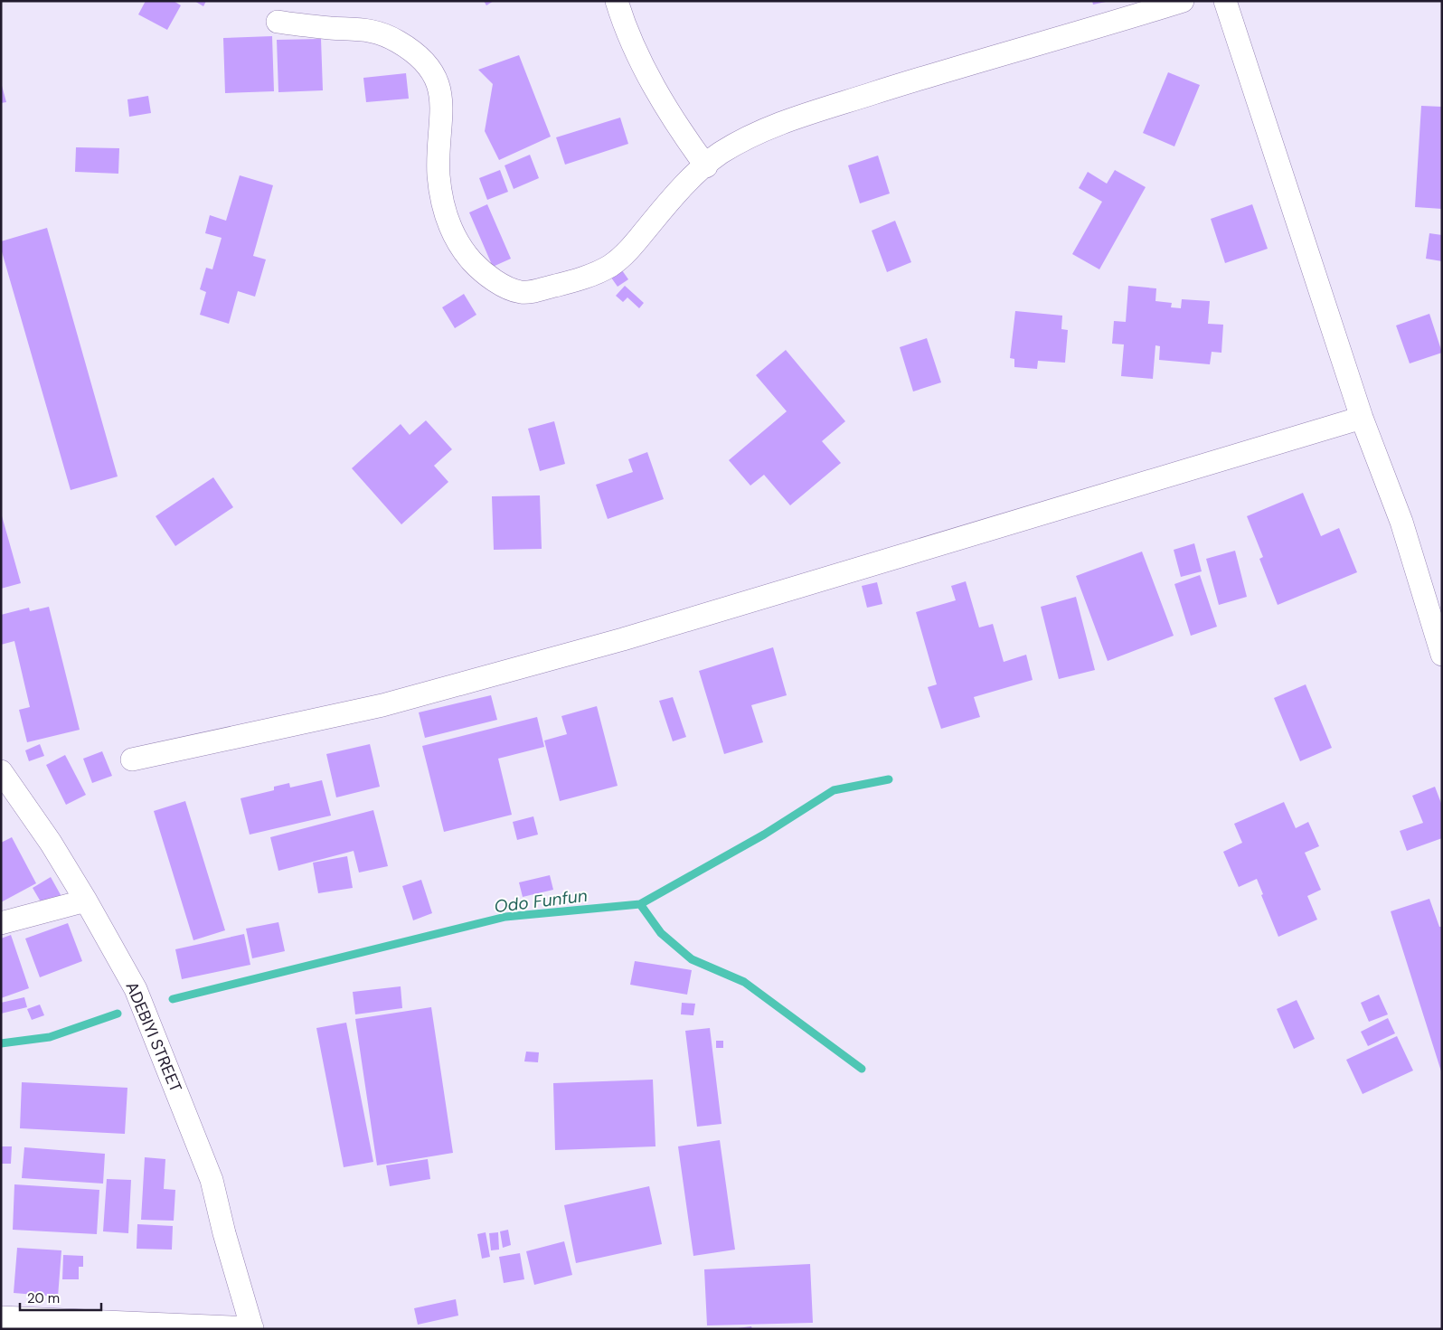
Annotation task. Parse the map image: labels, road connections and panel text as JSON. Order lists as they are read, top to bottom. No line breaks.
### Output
{"streets":{"street":["ADEBIYI STREET"]},"water":["Odo Funfun"],"scale_bar":"20 m"}
